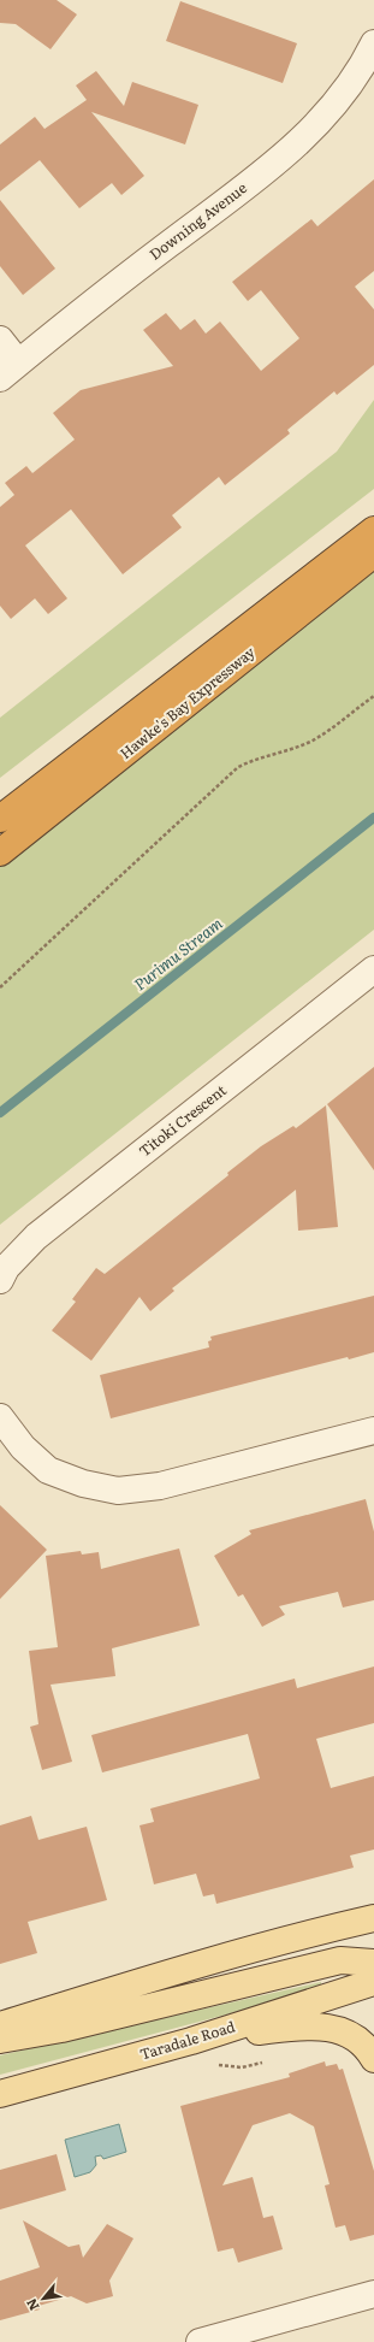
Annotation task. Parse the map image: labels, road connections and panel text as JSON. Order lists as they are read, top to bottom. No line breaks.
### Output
{"streets":{"highway":["Hawke's Bay Expressway"],"main road":["Taradale Road"],"street":["Downing Avenue","Titoki Crescent"]},"water":["Purimu Stream"],"north":"bottom left"}
